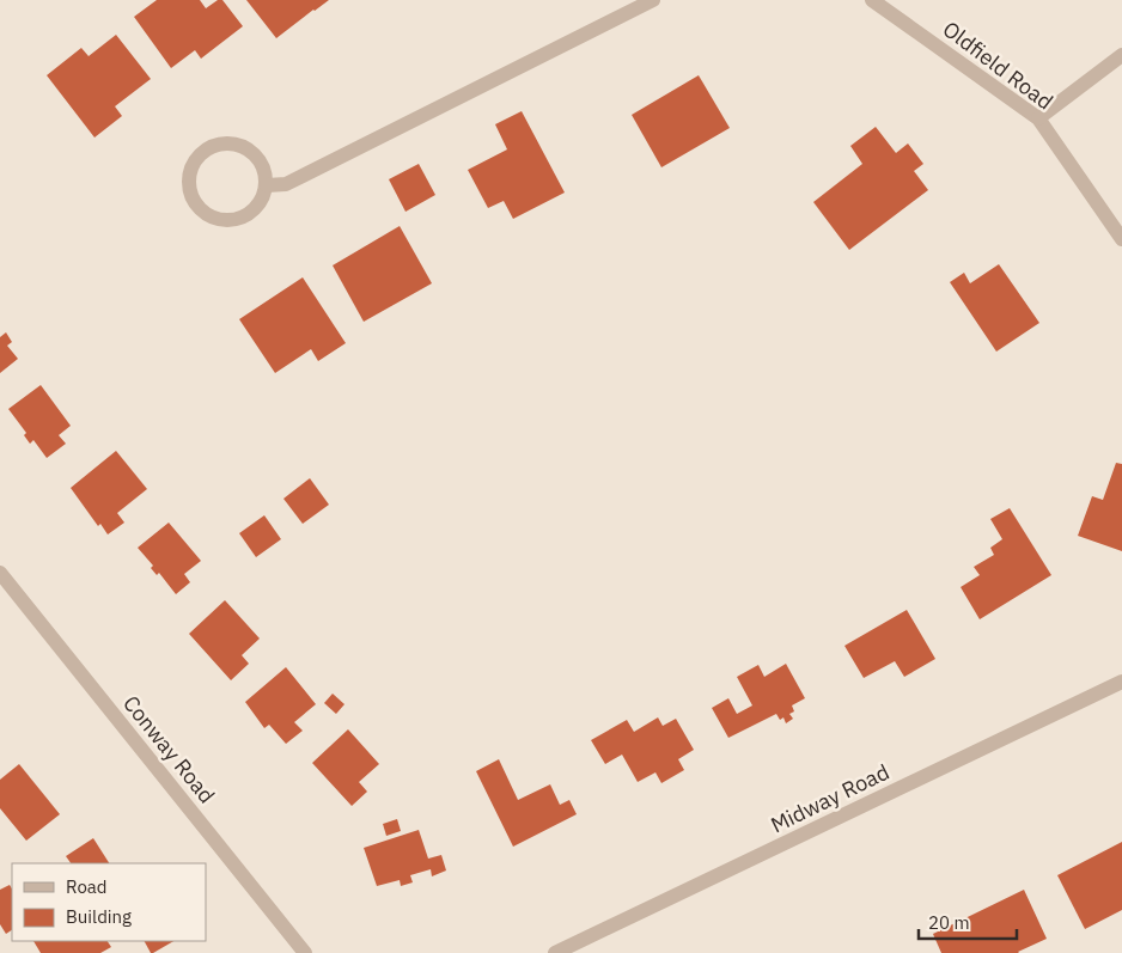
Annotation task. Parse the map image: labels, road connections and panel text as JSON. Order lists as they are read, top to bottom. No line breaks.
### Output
{"streets":{"street":["Oldfield Road","Conway Road","Midway Road"]},"legend":["Road","Building"],"scale_bar":"20 m"}
